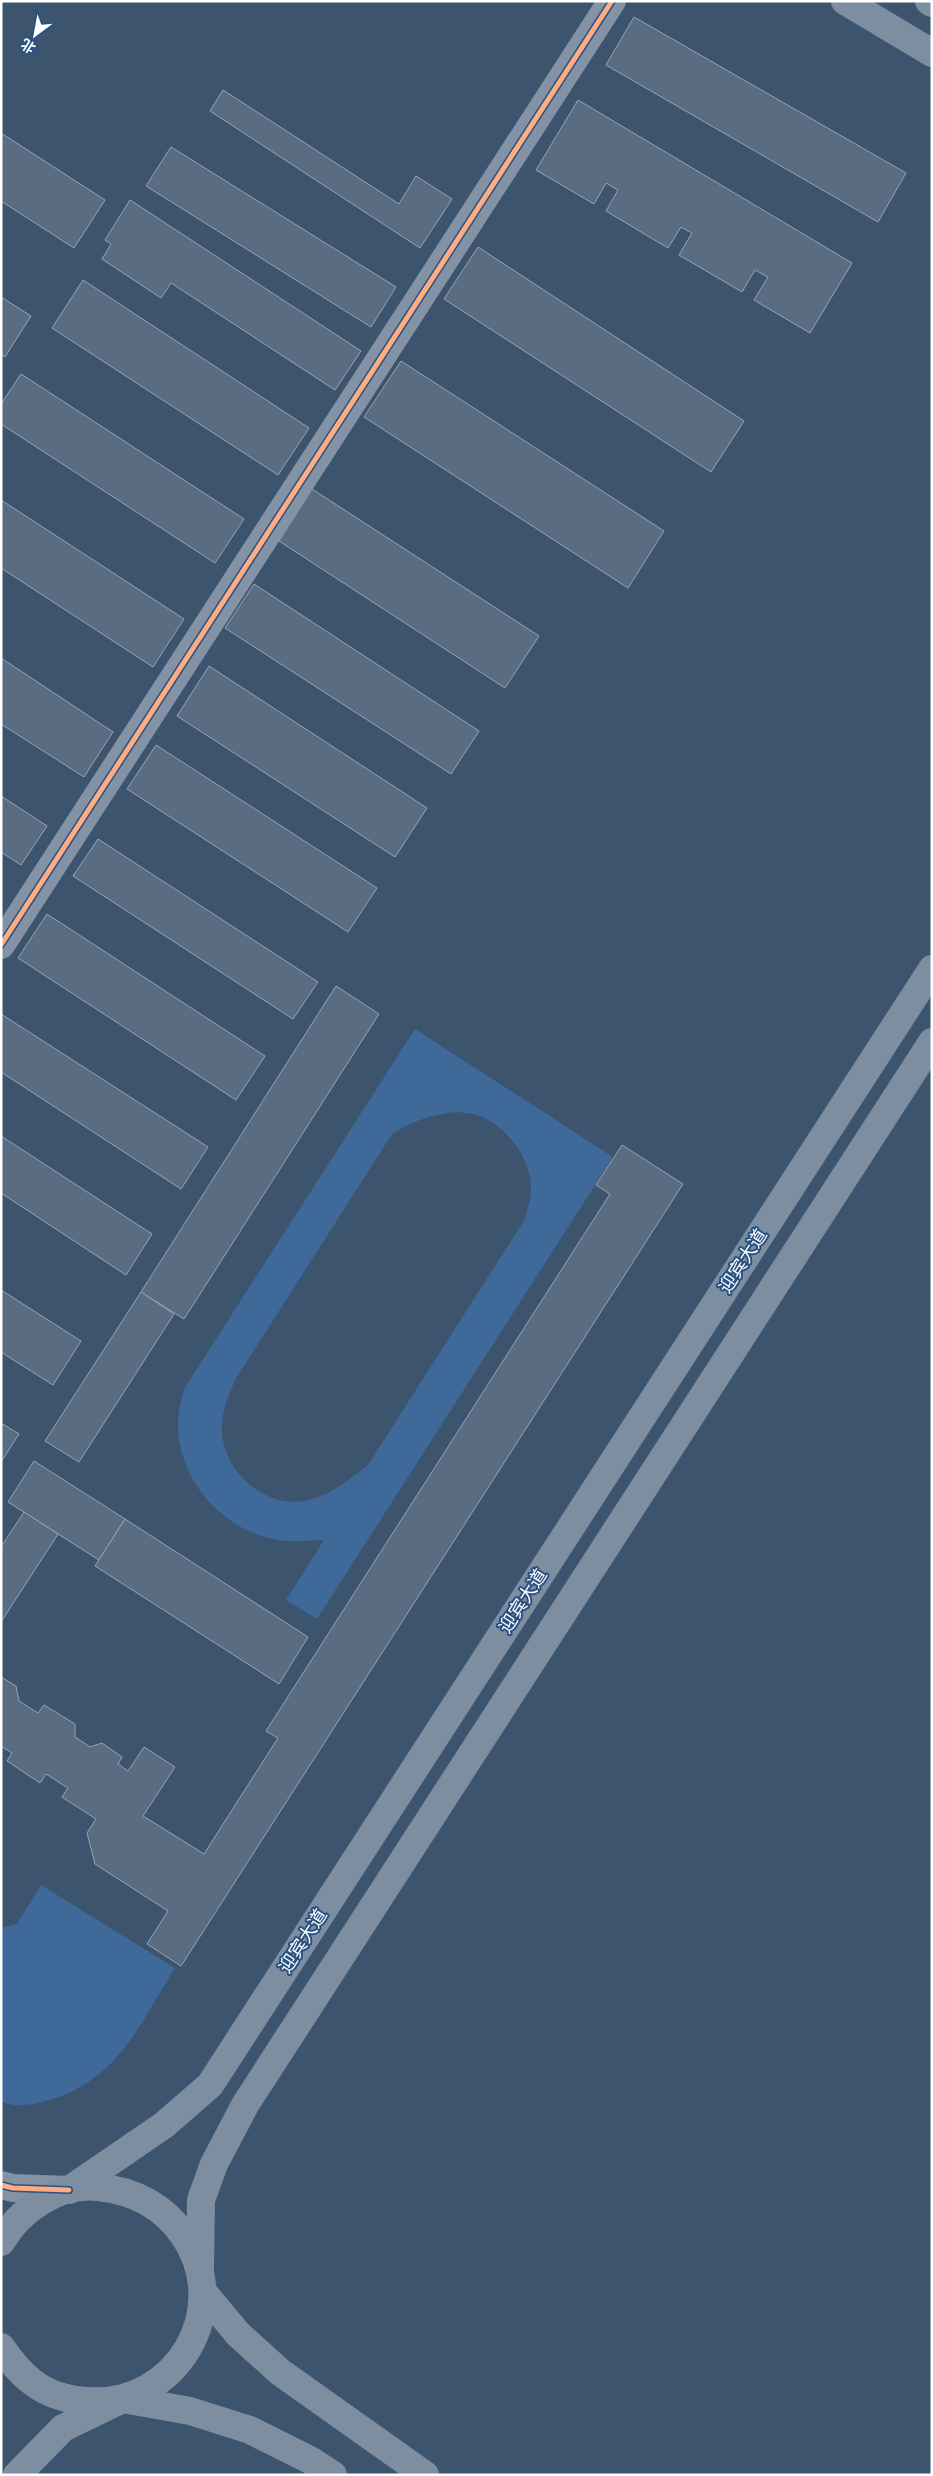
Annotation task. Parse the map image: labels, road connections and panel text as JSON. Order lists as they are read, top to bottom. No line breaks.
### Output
{"streets":{"main road":["迎宾大道"]},"north":"bottom left"}
